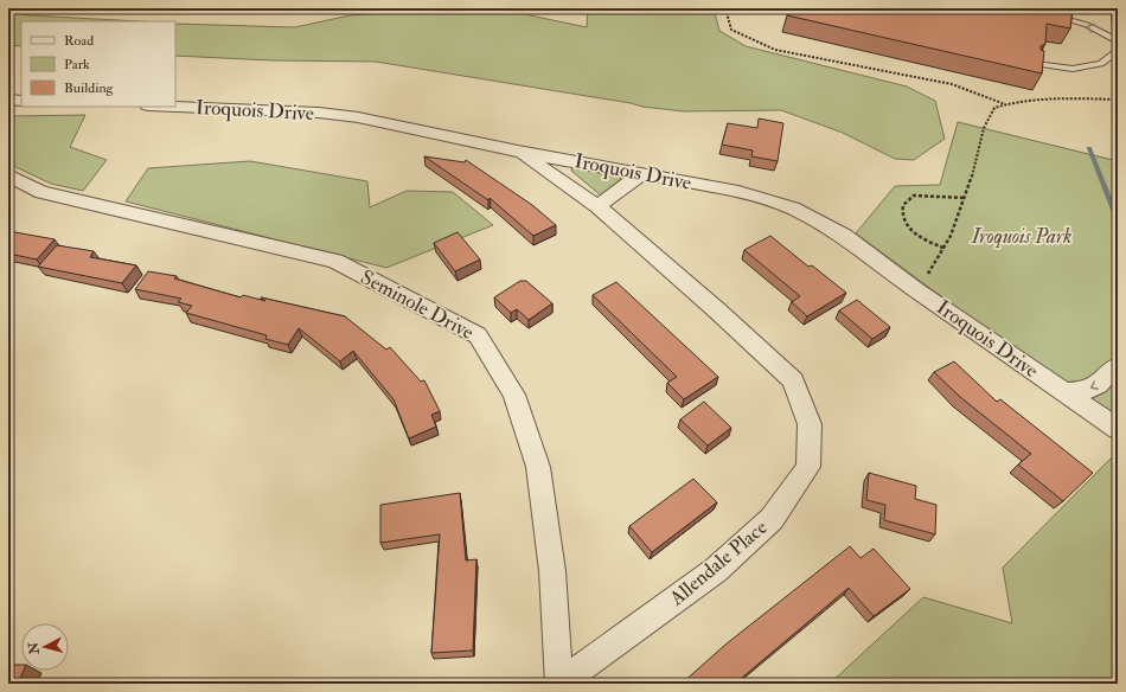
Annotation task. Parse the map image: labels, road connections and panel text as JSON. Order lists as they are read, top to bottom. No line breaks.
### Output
{"streets":{"street":["Iroquois Drive","Seminole Drive","Allendale Place"]},"crossings":[["Iroquois Drive","Allendale Place"],["Seminole Drive","Allendale Place"]],"parks":["Iroquois Park"],"legend":["Road","Park","Building"],"north":"left"}
